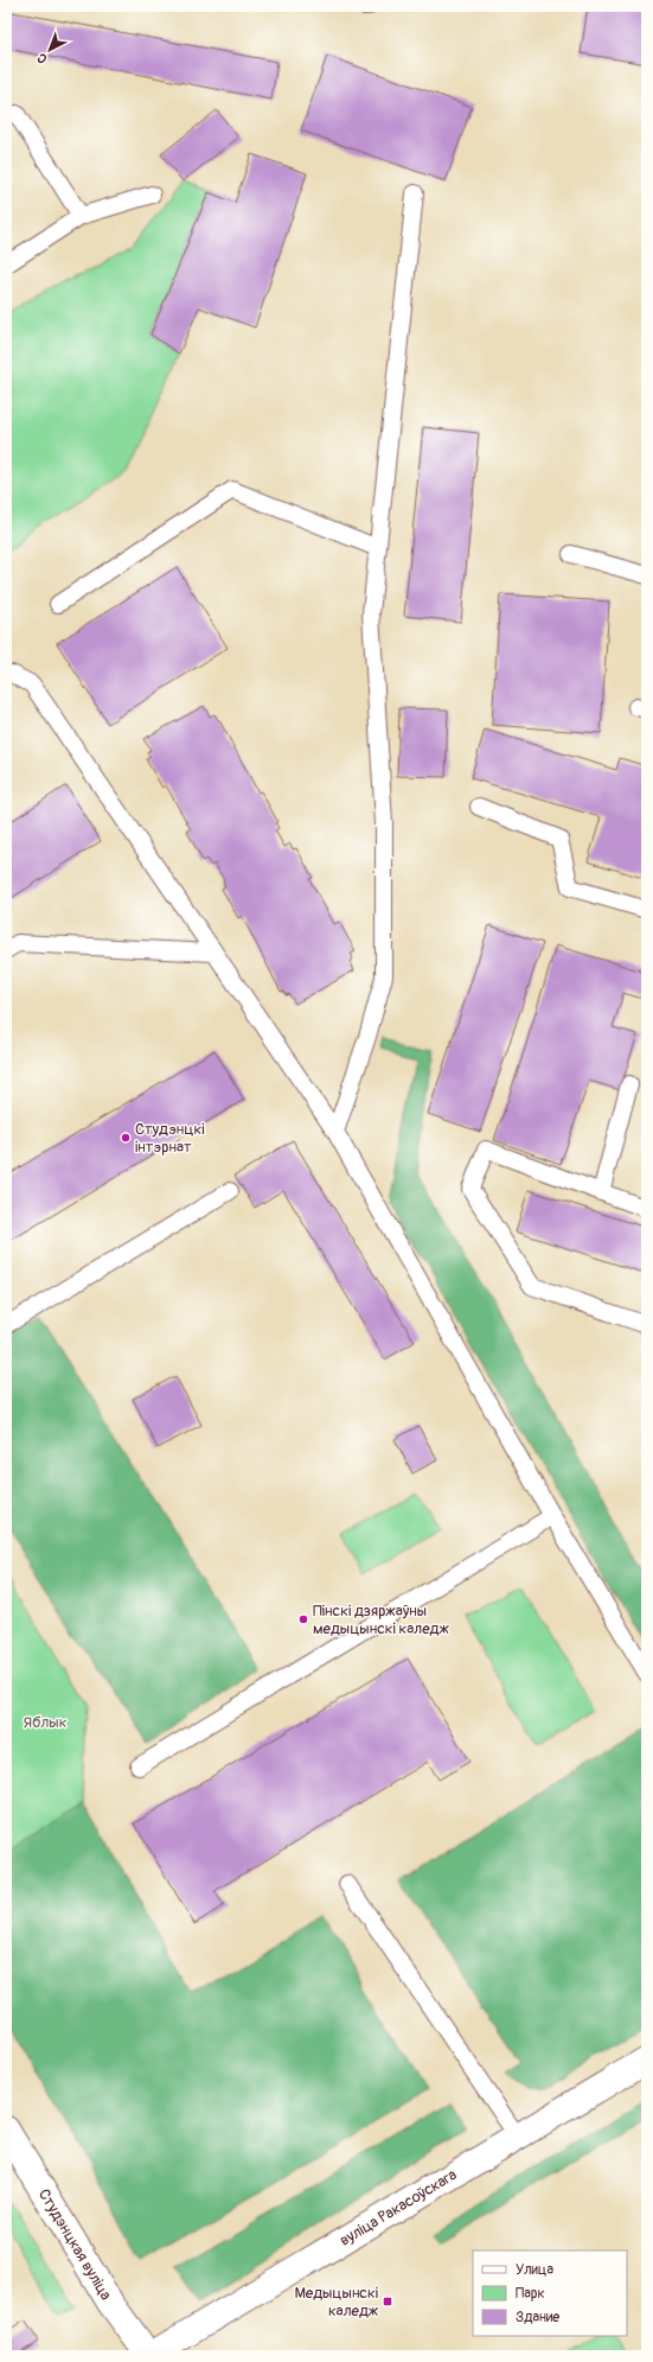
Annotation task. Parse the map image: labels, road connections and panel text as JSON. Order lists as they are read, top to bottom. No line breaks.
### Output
{"streets":{"main road":["вуліца Ракасоўскага","Студэнцкая вуліца"]},"crossings":[["вуліца Ракасоўскага","Студэнцкая вуліца"]],"parks":["Яблык"],"places":{"other":["Студэнцкі інтэрнат","Пінскі дзяржаўны медыцынскі каледж"],"transit":["Медыцынскі каледж"]},"legend":["Улица","Парк","Здание"],"north":"bottom left"}
